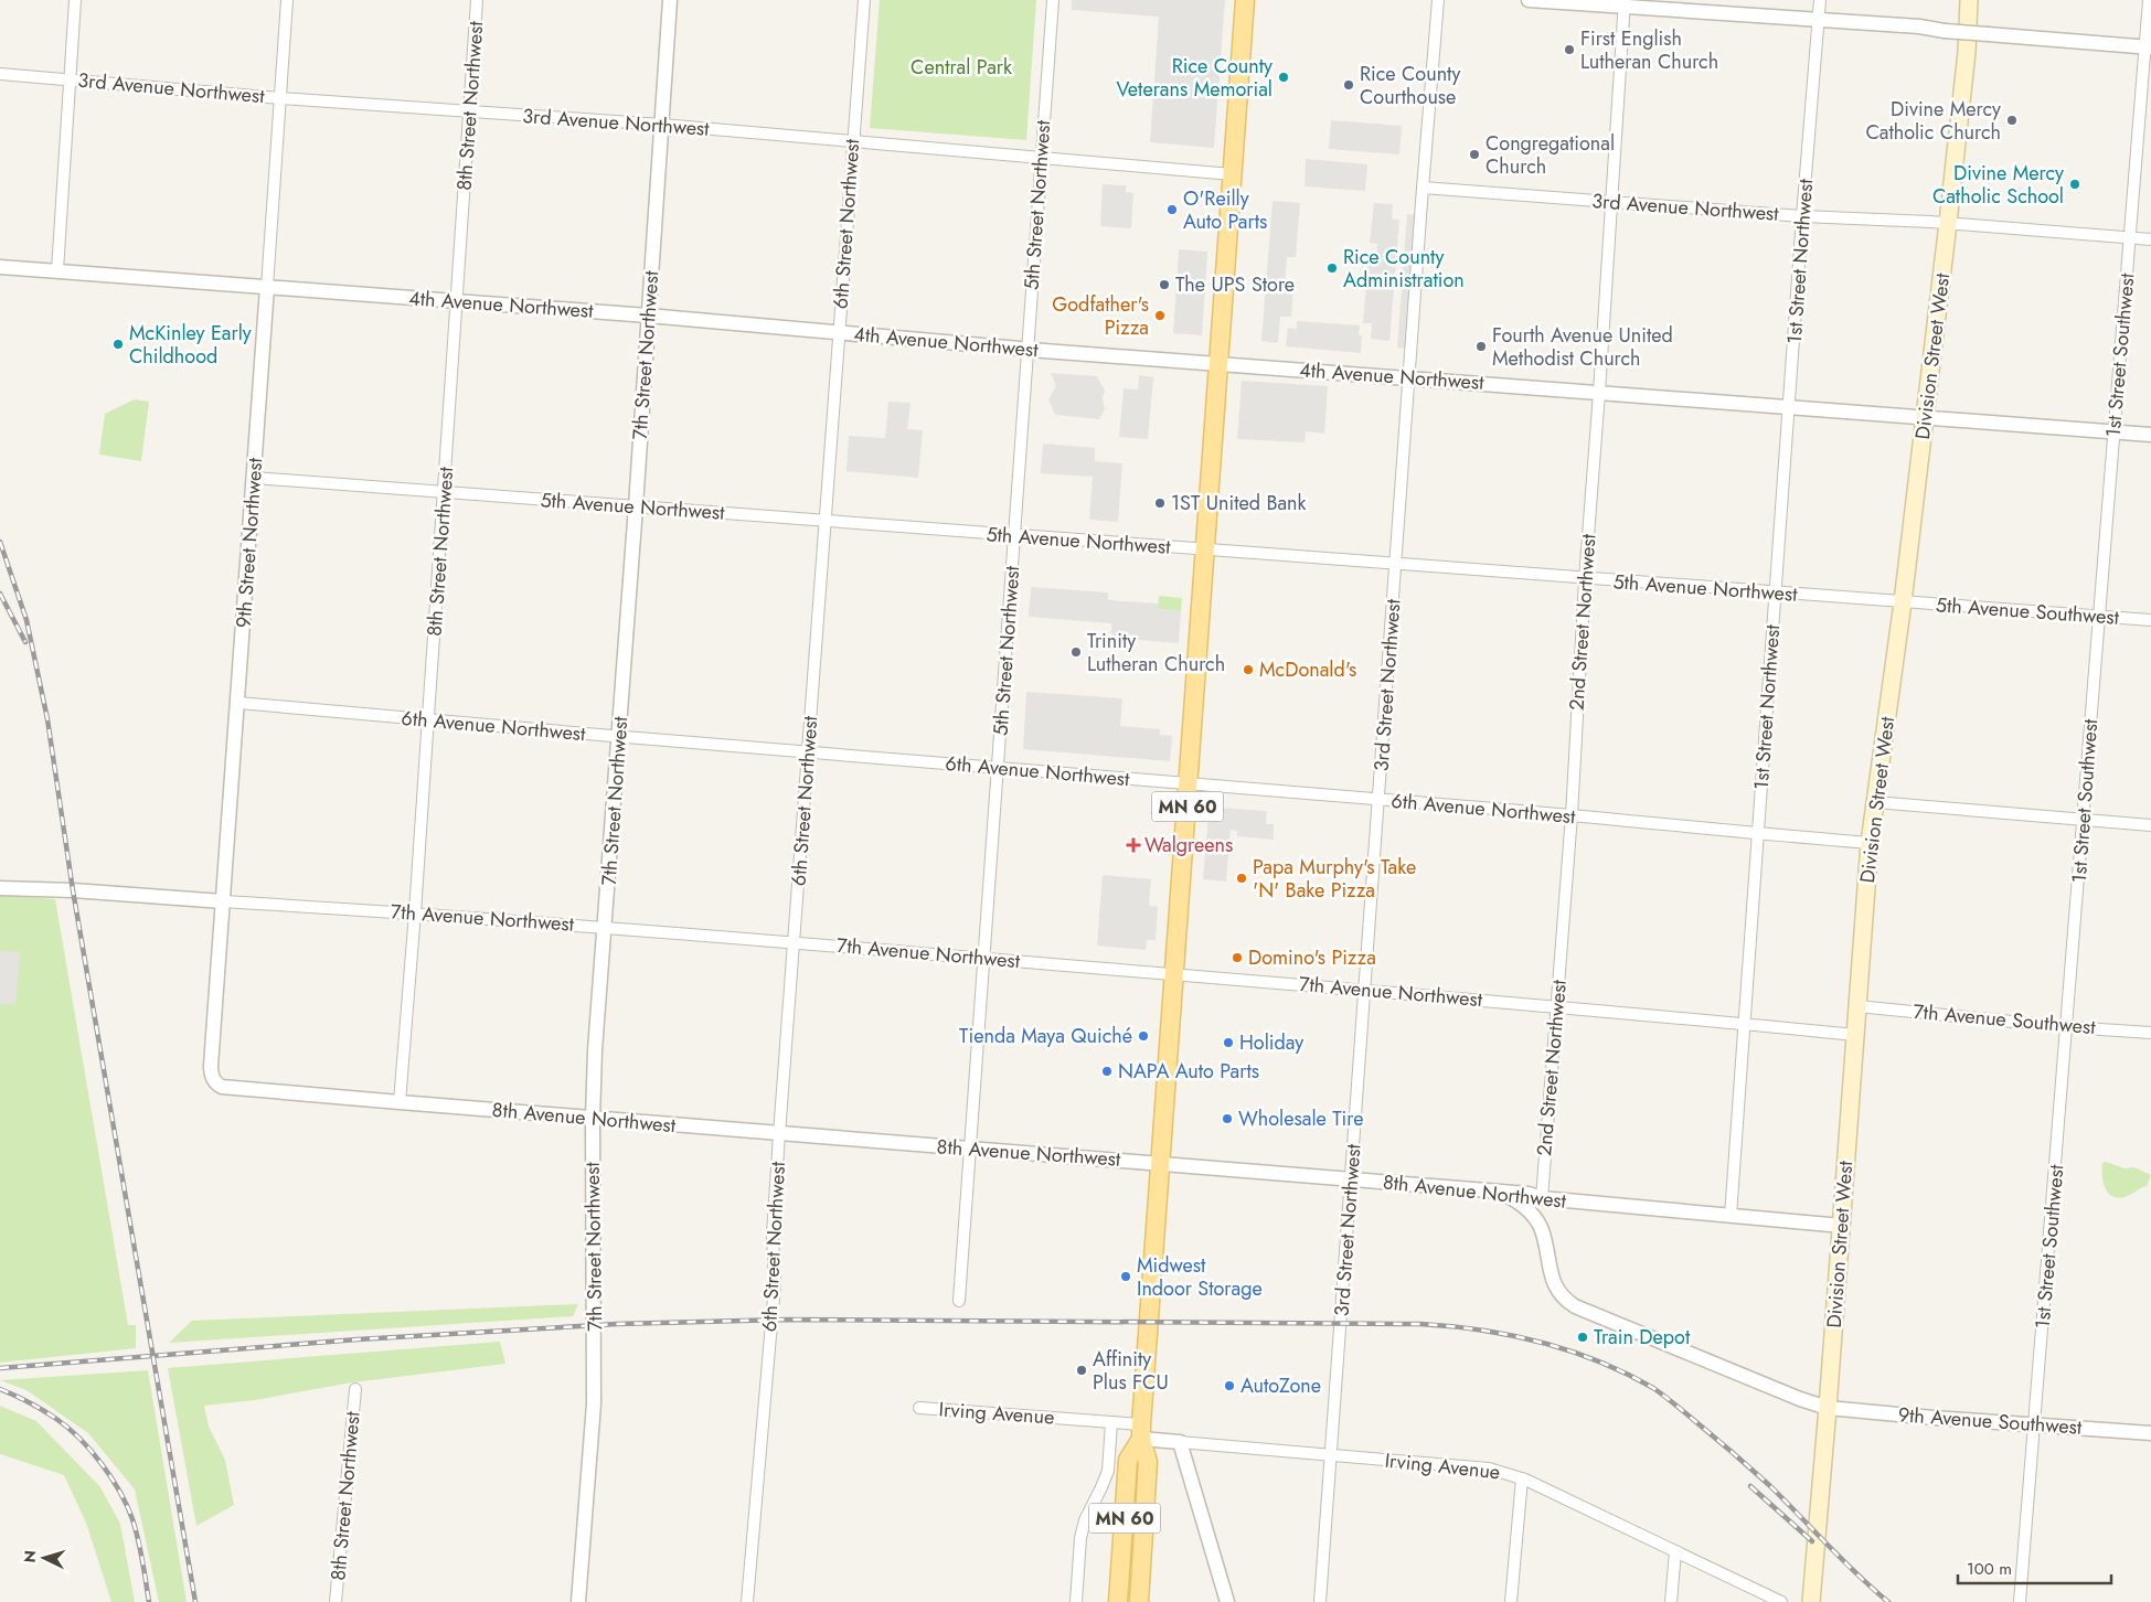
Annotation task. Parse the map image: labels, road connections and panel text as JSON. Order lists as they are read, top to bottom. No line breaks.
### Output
{"streets":{"main road":["Division Street West","MN 60"],"street":["3rd Avenue Northwest","8th Street Northwest","5th Street Northwest","6th Street Northwest","1st Street Northwest","4th Avenue Northwest","7th Street Northwest","1st Street Southwest","5th Avenue Northwest","9th Street Northwest","5th Avenue Southwest","2nd Street Northwest","3rd Street Northwest","6th Avenue Northwest","7th Avenue Northwest","7th Avenue Southwest","8th Avenue Northwest","Irving Avenue","9th Avenue Southwest"]},"crossings":[["3rd Avenue Northwest","8th Street Northwest"],["3rd Avenue Northwest","5th Street Northwest"],["3rd Avenue Northwest","6th Street Northwest"],["3rd Avenue Northwest","1st Street Northwest"],["3rd Avenue Northwest","7th Street Northwest"],["3rd Avenue Northwest","1st Street Southwest"],["3rd Avenue Northwest","Division Street West"],["3rd Avenue Northwest","9th Street Northwest"],["3rd Avenue Northwest","2nd Street Northwest"],["3rd Avenue Northwest","3rd Street Northwest"],["3rd Avenue Northwest","MN 60"],["8th Street Northwest","4th Avenue Northwest"],["8th Street Northwest","5th Avenue Northwest"],["8th Street Northwest","6th Avenue Northwest"],["8th Street Northwest","7th Avenue Northwest"],["8th Street Northwest","8th Avenue Northwest"],["5th Street Northwest","4th Avenue Northwest"],["5th Street Northwest","5th Avenue Northwest"],["5th Street Northwest","6th Avenue Northwest"],["5th Street Northwest","7th Avenue Northwest"],["5th Street Northwest","8th Avenue Northwest"],["6th Street Northwest","4th Avenue Northwest"],["6th Street Northwest","5th Avenue Northwest"],["6th Street Northwest","6th Avenue Northwest"],["6th Street Northwest","7th Avenue Northwest"],["6th Street Northwest","8th Avenue Northwest"],["1st Street Northwest","4th Avenue Northwest"],["1st Street Northwest","5th Avenue Northwest"],["1st Street Northwest","6th Avenue Northwest"],["1st Street Northwest","7th Avenue Northwest"],["1st Street Northwest","8th Avenue Northwest"],["4th Avenue Northwest","7th Street Northwest"],["4th Avenue Northwest","1st Street Southwest"],["4th Avenue Northwest","Division Street West"],["4th Avenue Northwest","9th Street Northwest"],["4th Avenue Northwest","2nd Street Northwest"],["4th Avenue Northwest","3rd Street Northwest"],["4th Avenue Northwest","MN 60"],["7th Street Northwest","5th Avenue Northwest"],["7th Street Northwest","6th Avenue Northwest"],["7th Street Northwest","7th Avenue Northwest"],["7th Street Northwest","8th Avenue Northwest"],["1st Street Southwest","5th Avenue Southwest"],["1st Street Southwest","7th Avenue Southwest"],["1st Street Southwest","9th Avenue Southwest"],["Division Street West","5th Avenue Northwest"],["Division Street West","5th Avenue Southwest"],["Division Street West","6th Avenue Northwest"],["Division Street West","7th Avenue Northwest"],["Division Street West","7th Avenue Southwest"],["Division Street West","8th Avenue Northwest"],["Division Street West","9th Avenue Southwest"],["5th Avenue Northwest","9th Street Northwest"],["5th Avenue Northwest","5th Avenue Southwest"],["5th Avenue Northwest","2nd Street Northwest"],["5th Avenue Northwest","3rd Street Northwest"],["5th Avenue Northwest","MN 60"],["9th Street Northwest","6th Avenue Northwest"],["9th Street Northwest","7th Avenue Northwest"],["9th Street Northwest","8th Avenue Northwest"],["2nd Street Northwest","6th Avenue Northwest"],["2nd Street Northwest","7th Avenue Northwest"],["2nd Street Northwest","8th Avenue Northwest"],["2nd Street Northwest","9th Avenue Southwest"],["3rd Street Northwest","6th Avenue Northwest"],["3rd Street Northwest","7th Avenue Northwest"],["3rd Street Northwest","8th Avenue Northwest"],["3rd Street Northwest","Irving Avenue"],["6th Avenue Northwest","MN 60"],["MN 60","7th Avenue Northwest"],["MN 60","8th Avenue Northwest"],["MN 60","Irving Avenue"]],"parks":["Central Park"],"places":{"other":["First English Lutheran Church","Rice County Veterans Memorial","Rice County Courthouse","Divine Mercy Catholic Church","Congregational Church","Divine Mercy Catholic School","O'Reilly Auto Parts","Rice County Administration","The UPS Store","Godfather's Pizza","McKinley Early Childhood","Fourth Avenue United Methodist Church","1ST United Bank","Trinity Lutheran Church","McDonald's","Papa Murphy's Take 'N' Bake Pizza","Domino's Pizza","Tienda Maya Quiché","Holiday","NAPA Auto Parts","Wholesale Tire","Midwest Indoor Storage","Train Depot","Affinity Plus FCU","AutoZone"],"health":["Walgreens"]},"scale_bar":"100 m","north":"left"}
